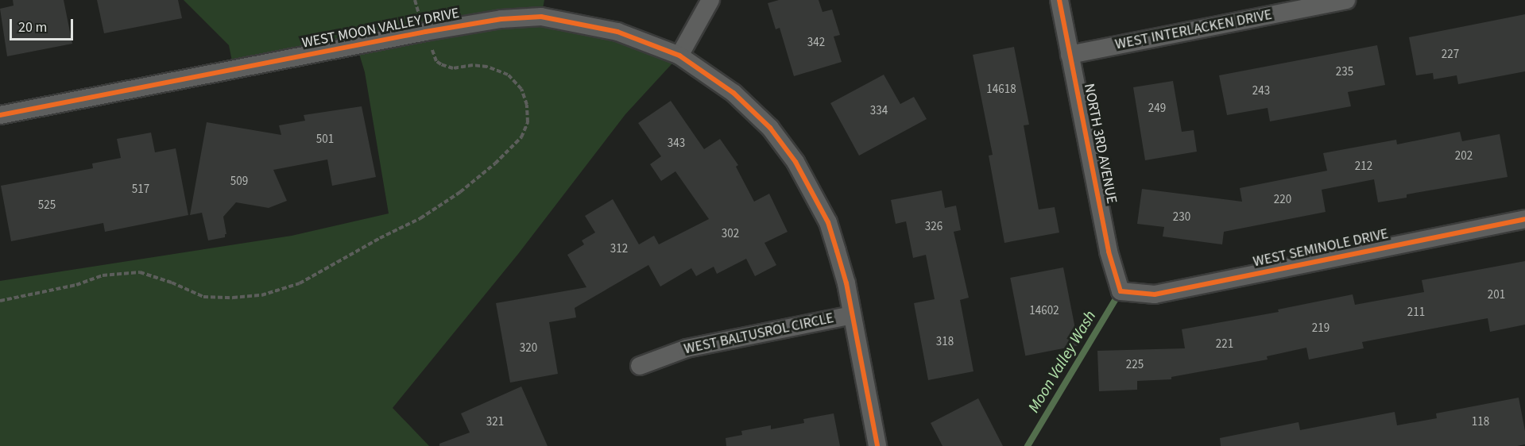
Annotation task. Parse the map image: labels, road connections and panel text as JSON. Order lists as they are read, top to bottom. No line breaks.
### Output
{"streets":{"street":["WEST MOON VALLEY DRIVE","WEST INTERLACKEN DRIVE","NORTH 3RD AVENUE","WEST SEMINOLE DRIVE","WEST BALTUSROL CIRCLE"]},"crossings":[["WEST MOON VALLEY DRIVE","WEST BALTUSROL CIRCLE"],["WEST INTERLACKEN DRIVE","NORTH 3RD AVENUE"],["NORTH 3RD AVENUE","WEST SEMINOLE DRIVE"]],"water":["Moon Valley Wash"],"house_numbers":["342","227","235","14618","243","249","334","501","343","202","212","509","517","220","525","230","326","302","312","201","14602","211","219","318","221","320","225","321","118"],"scale_bar":"20 m"}
